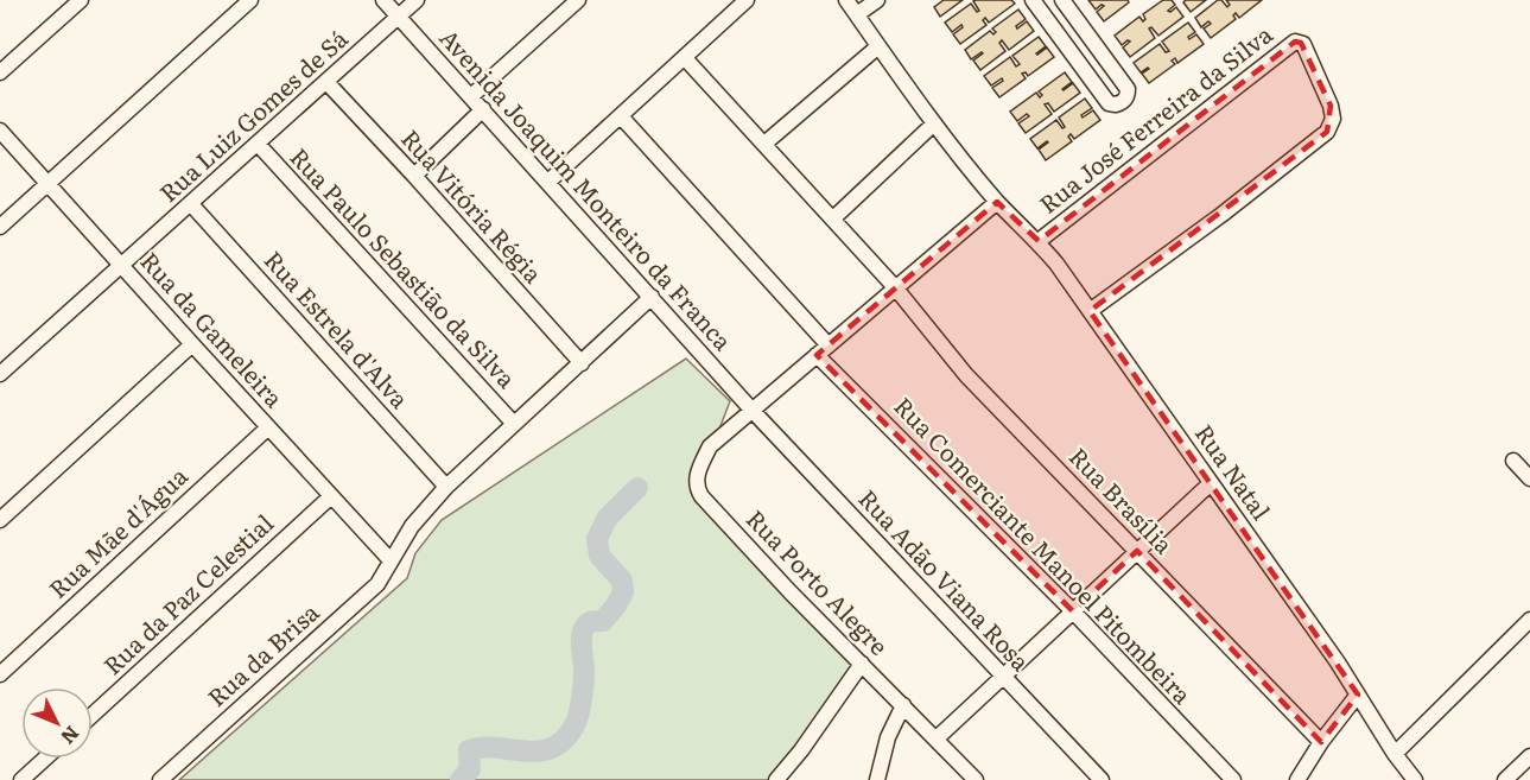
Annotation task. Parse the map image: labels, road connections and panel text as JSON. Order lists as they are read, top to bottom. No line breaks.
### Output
{"streets":{"street":["Rua Luiz Gomes de Sá","Rua José Ferreira da Silva","Avenida Joaquim Monteiro da Franca","Rua Vitória Régia","Rua Paulo Sebastião da Silva","Rua da Gameleira","Rua Estrela d'Alva","Rua Natal","Rua Brasília","Rua Mãe d'Água","Rua Comerciante Manoel Pitombeira","Rua Adão Viana Rosa","Rua Porto Alegre","Rua da Paz Celestial","Rua da Brisa"]},"crossings":[["Rua Luiz Gomes de Sá","Avenida Joaquim Monteiro da Franca"],["Rua Luiz Gomes de Sá","Rua Vitória Régia"],["Rua Luiz Gomes de Sá","Rua Paulo Sebastião da Silva"],["Rua Luiz Gomes de Sá","Rua da Gameleira"],["Rua Luiz Gomes de Sá","Rua Estrela d'Alva"],["Rua José Ferreira da Silva","Rua Natal"],["Avenida Joaquim Monteiro da Franca","Rua Adão Viana Rosa"],["Avenida Joaquim Monteiro da Franca","Rua Porto Alegre"],["Avenida Joaquim Monteiro da Franca","Rua da Brisa"],["Rua Vitória Régia","Rua da Brisa"],["Rua Paulo Sebastião da Silva","Rua da Brisa"],["Rua da Gameleira","Rua Mãe d'Água"],["Rua da Gameleira","Rua da Paz Celestial"],["Rua da Gameleira","Rua da Brisa"],["Rua Estrela d'Alva","Rua da Brisa"],["Rua Adão Viana Rosa","Rua Porto Alegre"]],"north":"bottom right"}
